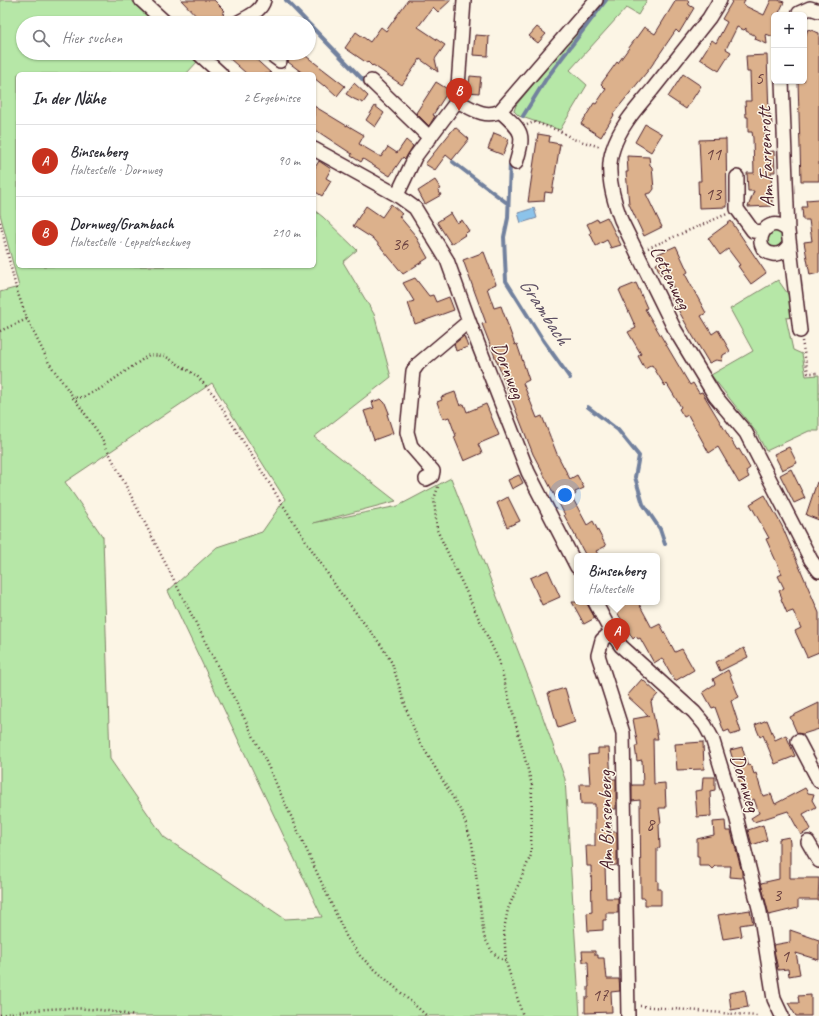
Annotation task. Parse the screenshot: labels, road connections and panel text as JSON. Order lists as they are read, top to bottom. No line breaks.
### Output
{"streets":{"street":["Am Farrenrott","Lettenweg","Dornweg","Am Binsenberg"]},"crossings":[["Dornweg","Am Binsenberg"]],"water":["Grambach"],"house_numbers":["5","11","13","36","8","3","1","17"],"page":{"map_buttons":["+","−"],"search":"Hier suchen","heading":["In der Nähe","2 Ergebnisse"],"pins":["B","A"],"list":[{"mark":"A","name":"Binsenberg","note":"Haltestelle · Dornweg","value":"90 m"},{"mark":"B","name":"Dornweg/Grambach","note":"Haltestelle · Leppelsheckweg","value":"210 m"}],"popup":["Binsenberg","Haltestelle"]}}
